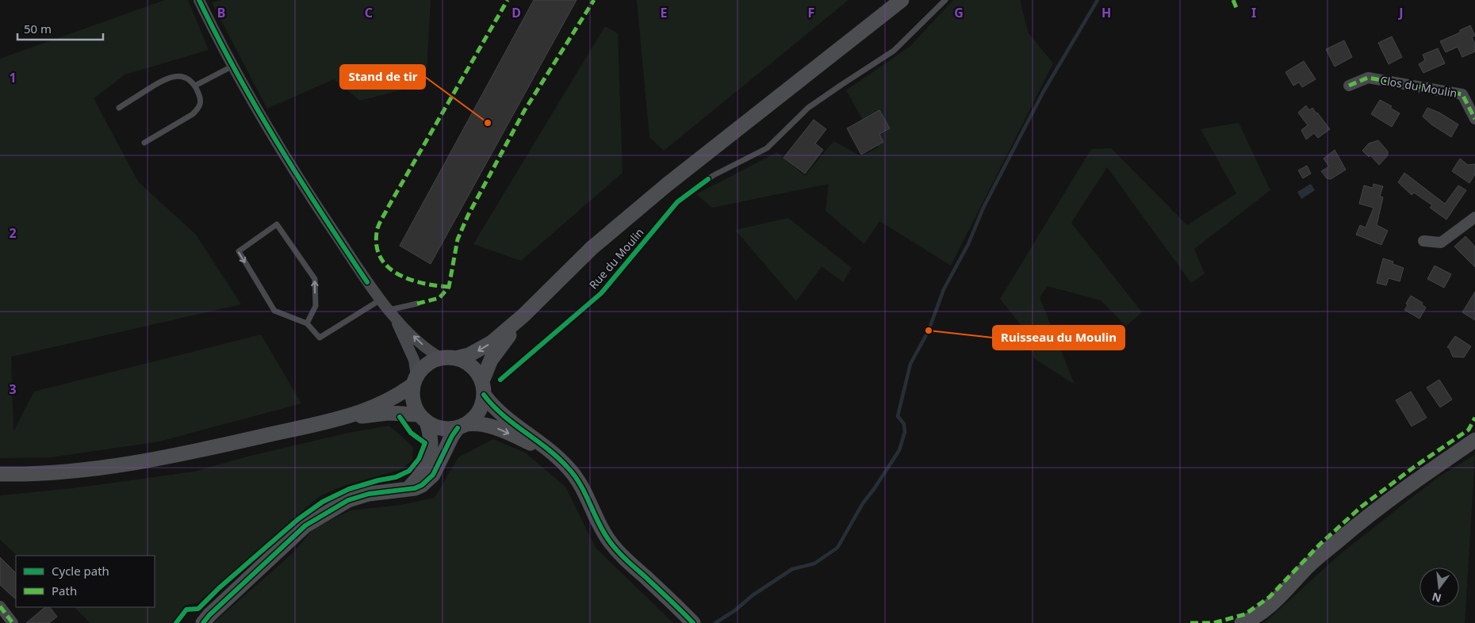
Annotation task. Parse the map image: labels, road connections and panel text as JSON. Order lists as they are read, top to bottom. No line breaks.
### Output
{"streets":{"street":["Clos du Moulin"],"cycle path":["Rue du Moulin"]},"places":["Stand de tir","Ruisseau du Moulin"],"legend":["Cycle path","Path"],"scale_bar":"50 m","north":"bottom","grid":{"columns":["B","C","D","E","F","G","H","I","J"],"rows":["1","2","3"]}}
